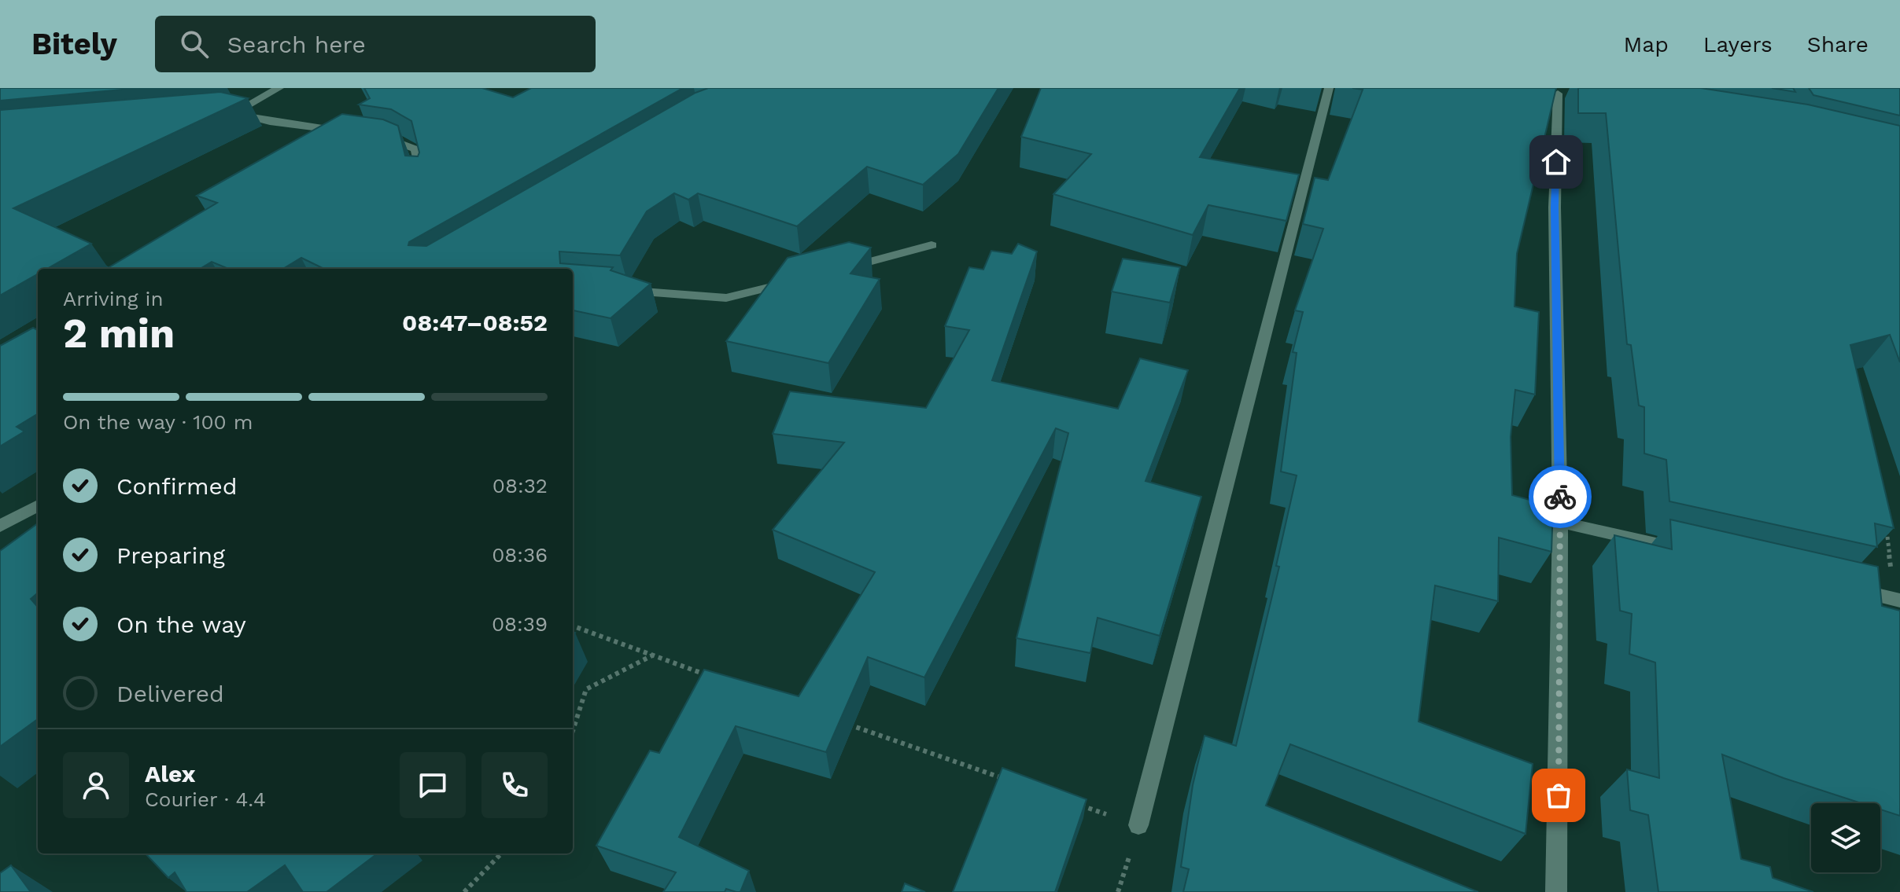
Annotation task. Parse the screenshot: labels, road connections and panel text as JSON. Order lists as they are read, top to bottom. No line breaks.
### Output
{"page":{"header":"Bitely","search":"Search here","nav":["Map","Layers","Share"],"heading":["2 min","Arriving in","08:47–08:52"],"panel":["Alex","Courier · 4.4"],"bar":"On the way · 100 m","list":[["Confirmed","08:32"],["Preparing","08:36"],["On the way","08:39"],"Delivered"]}}
